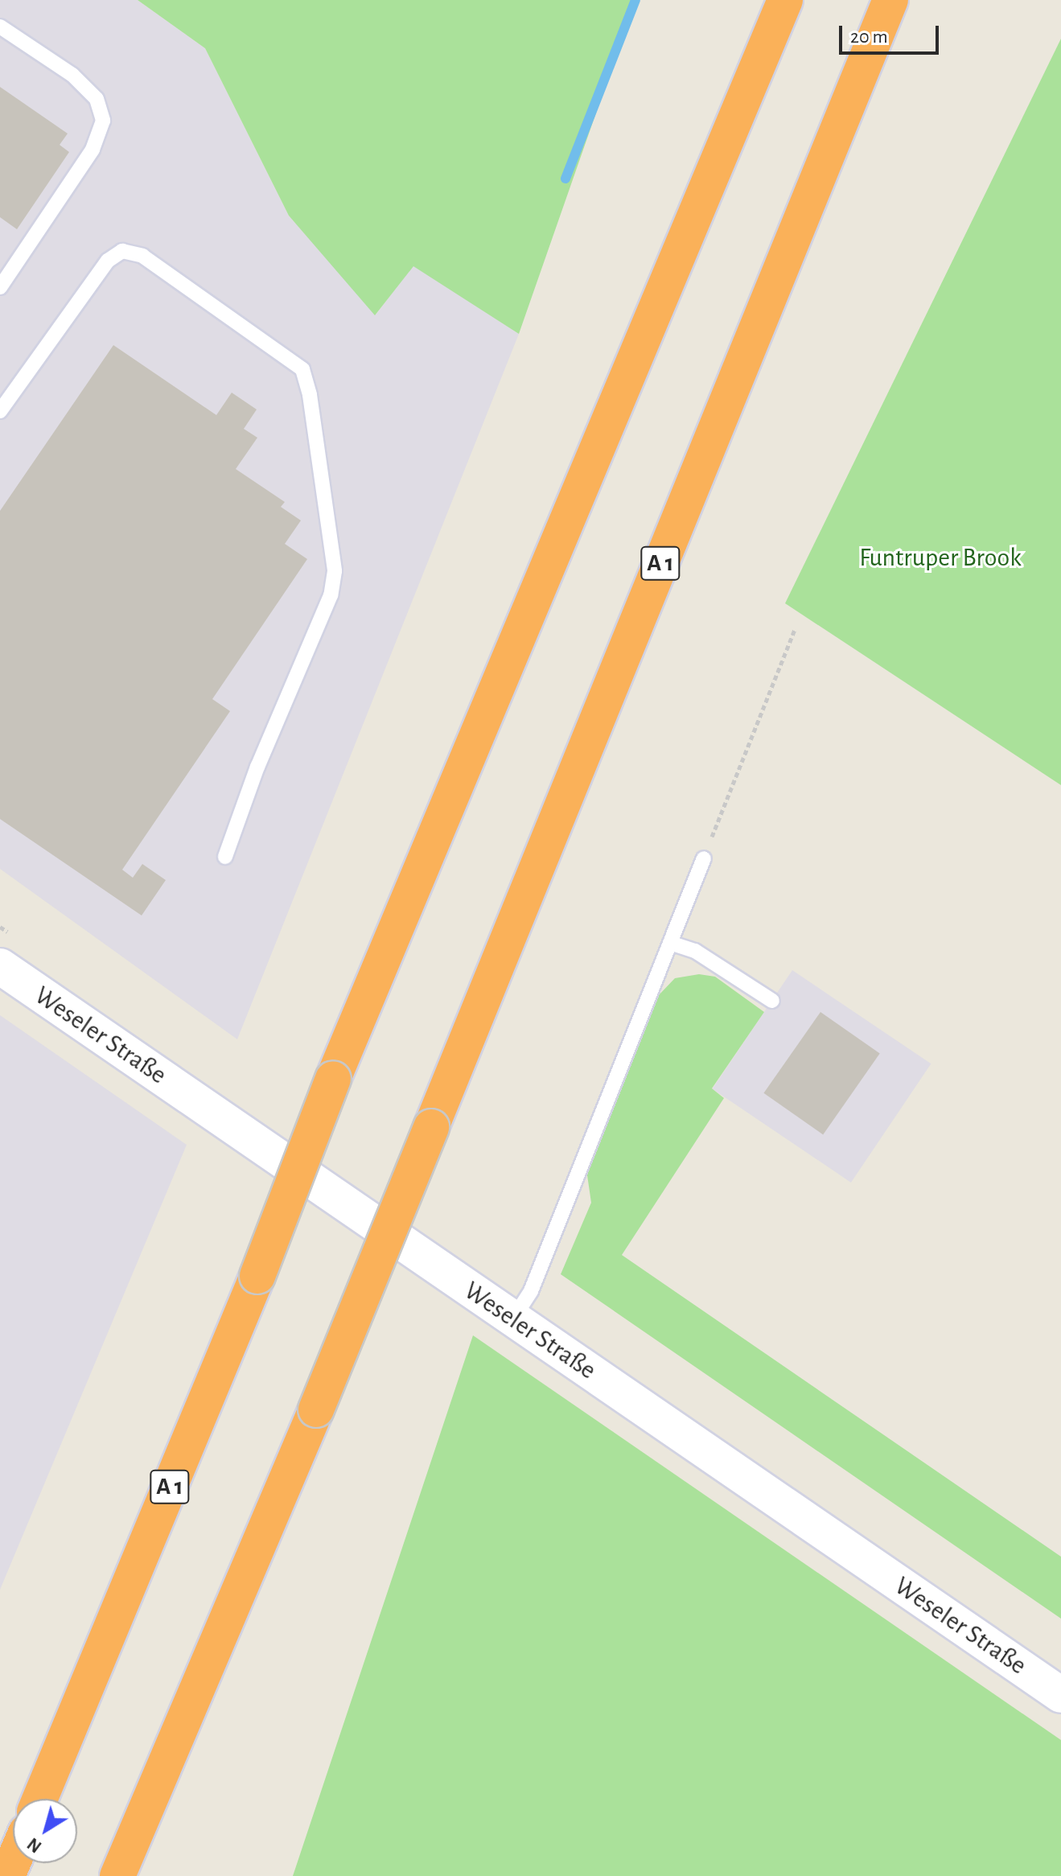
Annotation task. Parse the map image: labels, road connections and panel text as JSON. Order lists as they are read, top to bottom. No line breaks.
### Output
{"streets":{"highway":["A 1"],"main road":["Weseler Straße"]},"parks":["Funtruper Brook"],"scale_bar":"20 m","north":"bottom left"}
